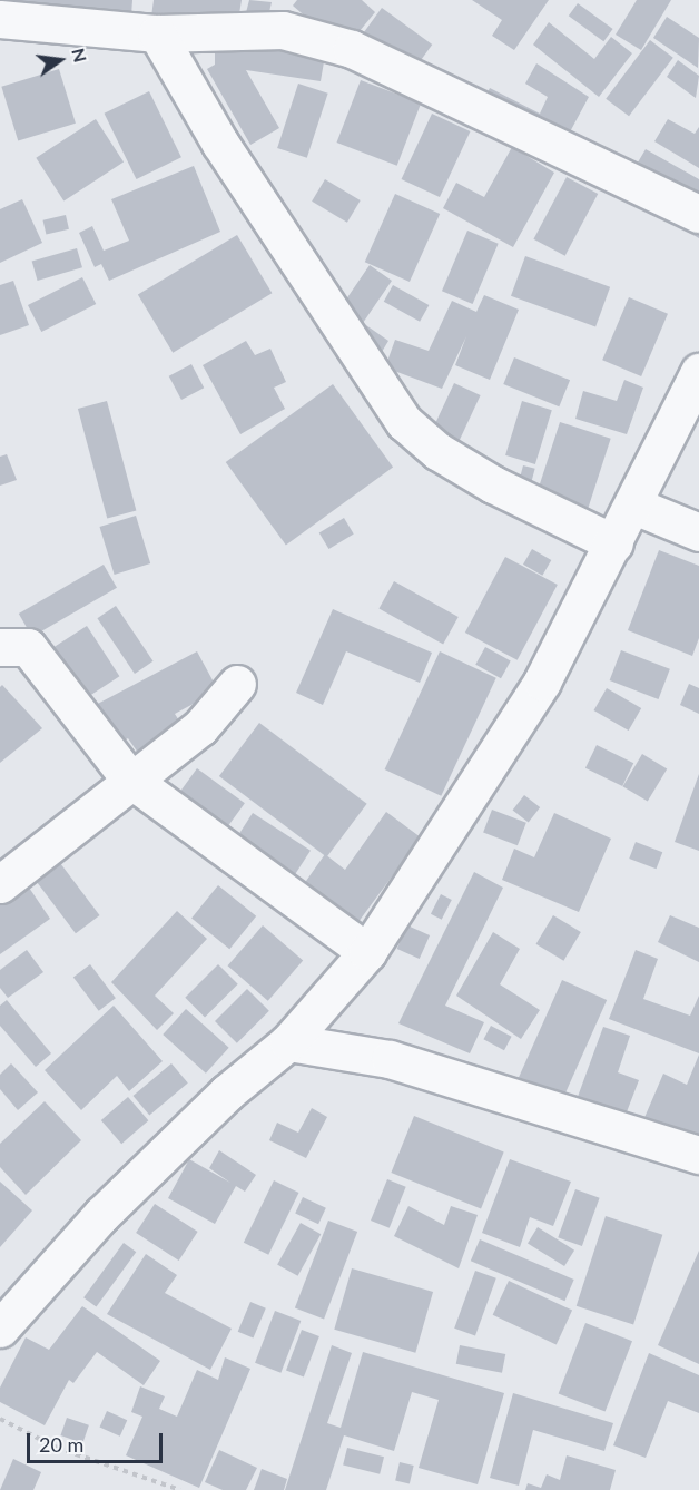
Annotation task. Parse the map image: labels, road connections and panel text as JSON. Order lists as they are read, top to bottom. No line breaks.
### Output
{"scale_bar":"20 m","north":"right"}
